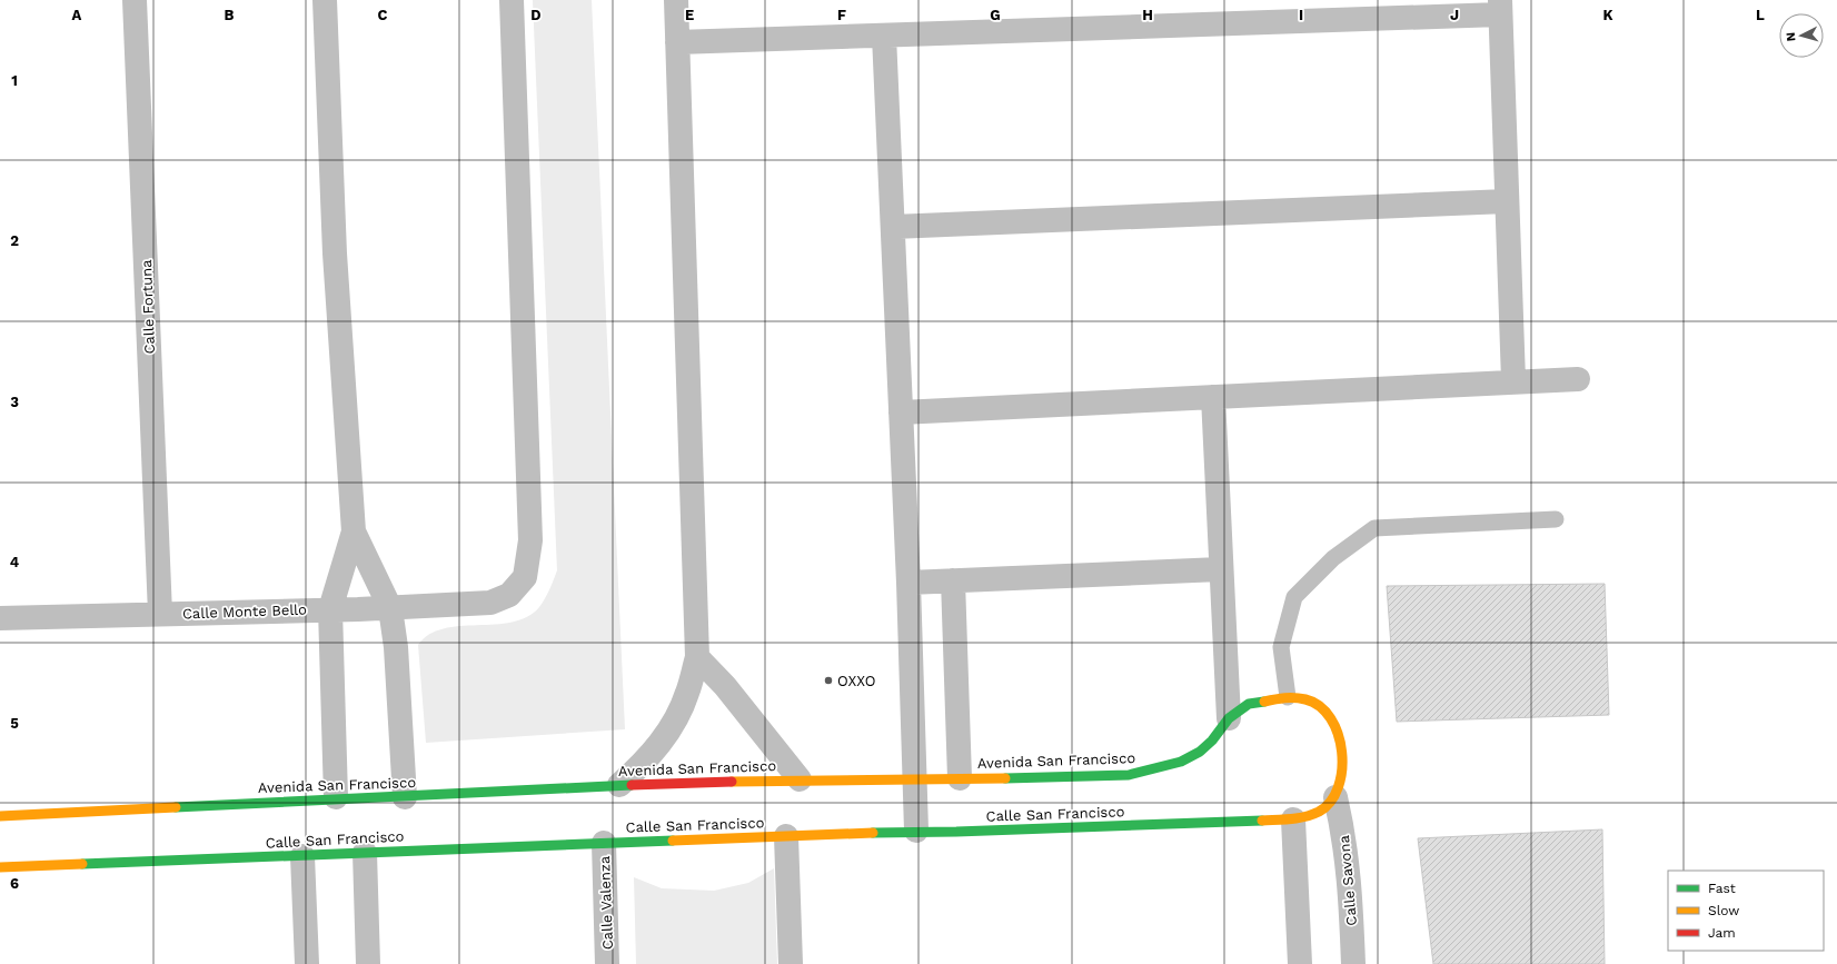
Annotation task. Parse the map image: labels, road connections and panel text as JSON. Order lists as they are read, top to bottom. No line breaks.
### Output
{"streets":{"street":["Calle Fortuna","Calle Monte Bello","Avenida San Francisco","Calle San Francisco","Calle Savona","Calle Valenza"]},"crossings":[["Calle Fortuna","Calle Monte Bello"],["Avenida San Francisco","Calle San Francisco"],["Avenida San Francisco","Calle Savona"],["Calle San Francisco","Calle Savona"],["Calle San Francisco","Calle Valenza"]],"places":["OXXO"],"legend":["Fast","Slow","Jam"],"north":"left","grid":{"columns":["A","B","C","D","E","F","G","H","I","J","K","L"],"rows":["1","2","3","4","5","6"]}}
